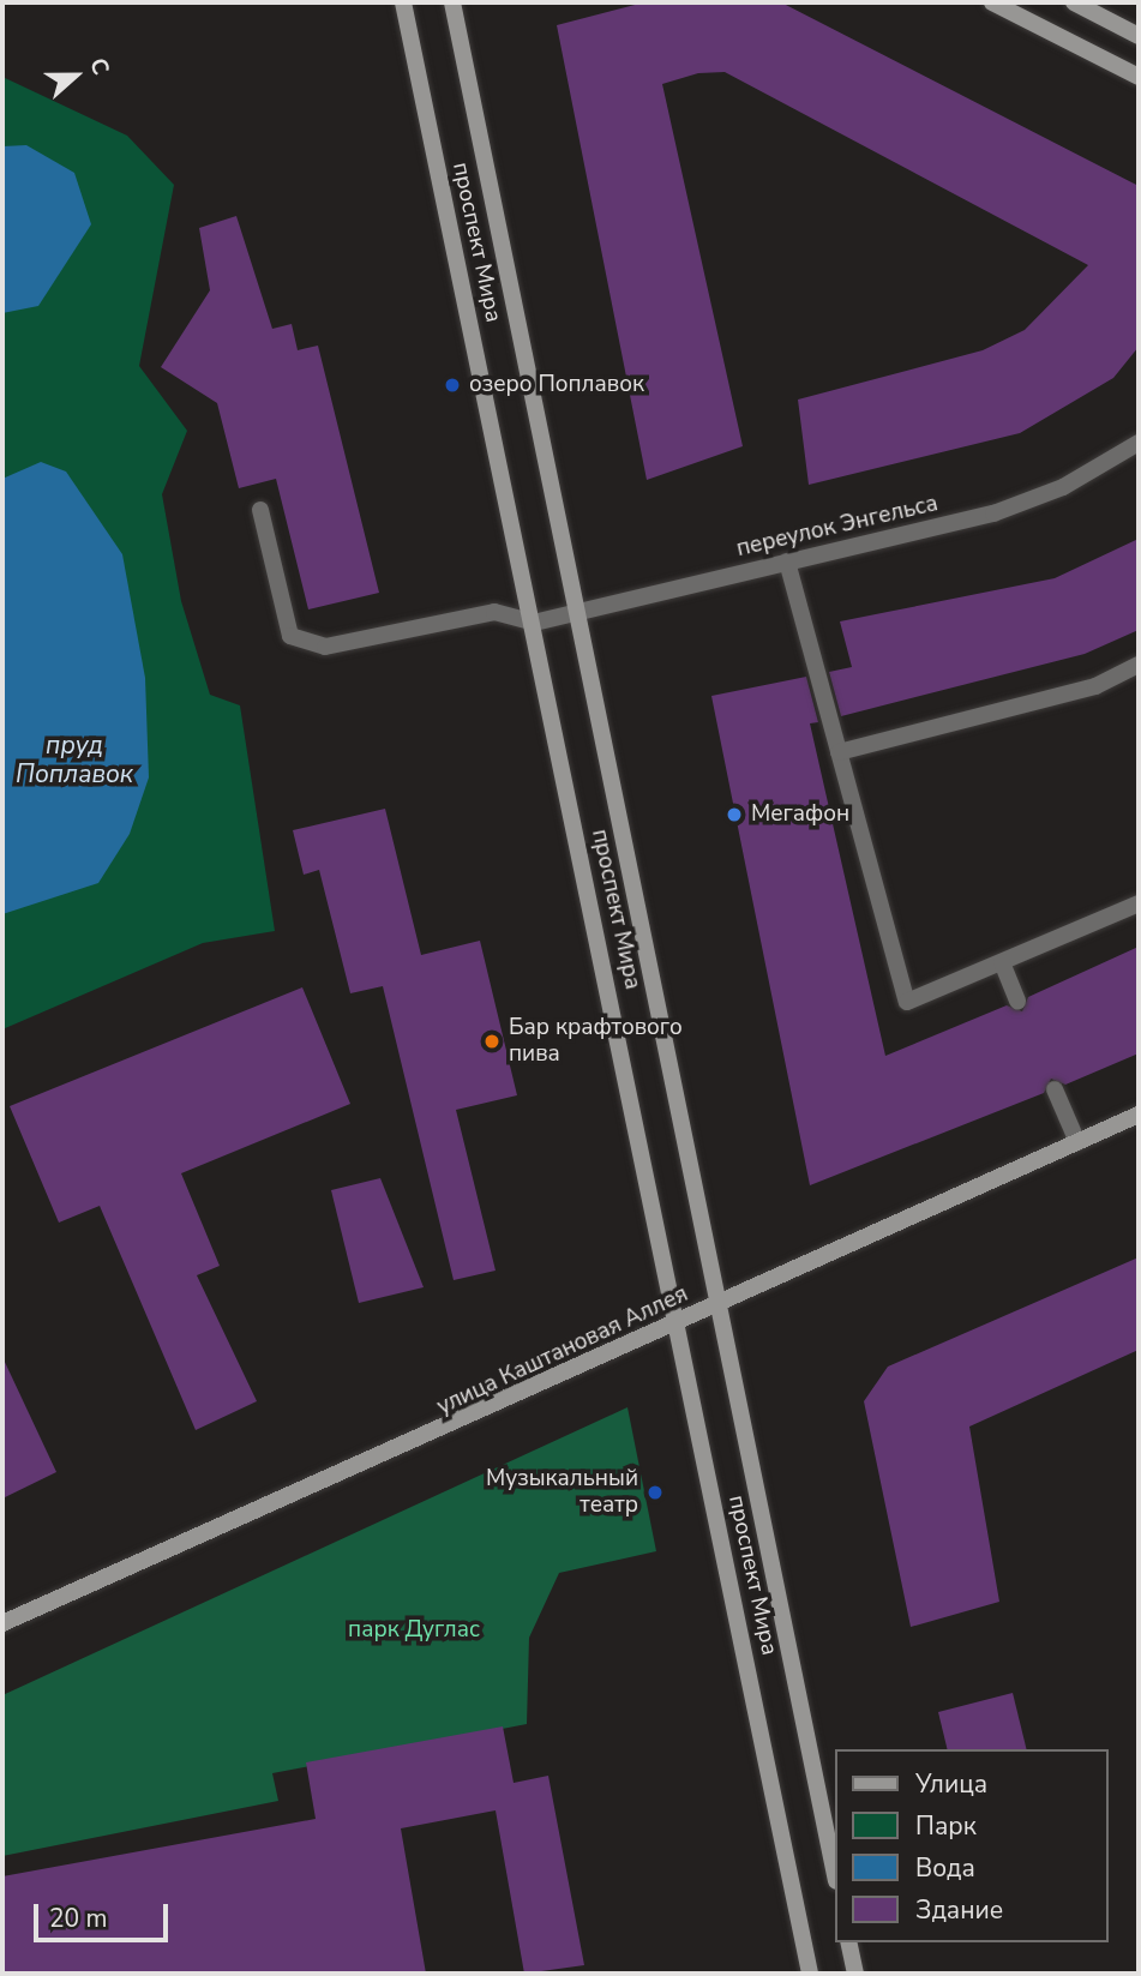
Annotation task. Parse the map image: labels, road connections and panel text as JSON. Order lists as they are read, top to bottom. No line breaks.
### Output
{"streets":{"main road":["проспект Мира","улица Каштановая Аллея"],"street":["переулок Энгельса"]},"crossings":[["проспект Мира","переулок Энгельса"],["проспект Мира","улица Каштановая Аллея"]],"water":["пруд Поплавок"],"parks":["парк Дуглас"],"places":["озеро Поплавок","Мегафон","Бар крафтового пива","Музыкальный театр"],"legend":["Улица","Парк","Вода","Здание"],"scale_bar":"20 m","north":"right"}
